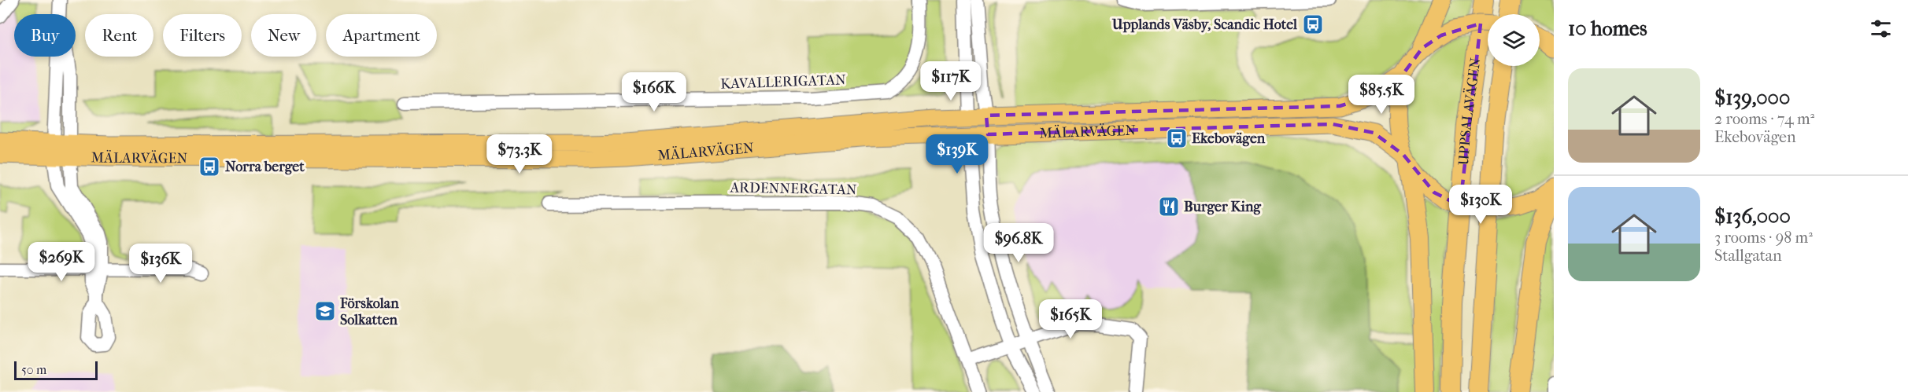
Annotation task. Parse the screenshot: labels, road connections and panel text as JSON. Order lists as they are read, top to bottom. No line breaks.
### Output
{"streets":{"highway":["UPPSALAVÄGEN"],"main road":["MÄLARVÄGEN"],"street":["KAVALLERIGATAN","ARDENNERGATAN"]},"places":{"bus stop":["Upplands Väsby, Scandic Hotel","Ekebovägen","Norra berget"],"restaurant":["Burger King"],"school or university":["Förskolan Solkatten"]},"scale_bar":"50 m","page":{"heading":"10 homes","chip":["Buy","Rent","Filters","New","Apartment"],"list":[{"name":"$139,000","note":"2 rooms · 74 m² · Ekebovägen"},{"name":"$136,000","note":"3 rooms · 98 m² · Stallgatan"}],"price":["$117K","$166K","$85.5K","$73.3K","$139K","$130K","$96.8K","$269K","$136K","$165K"],"scale":"50 m"}}
